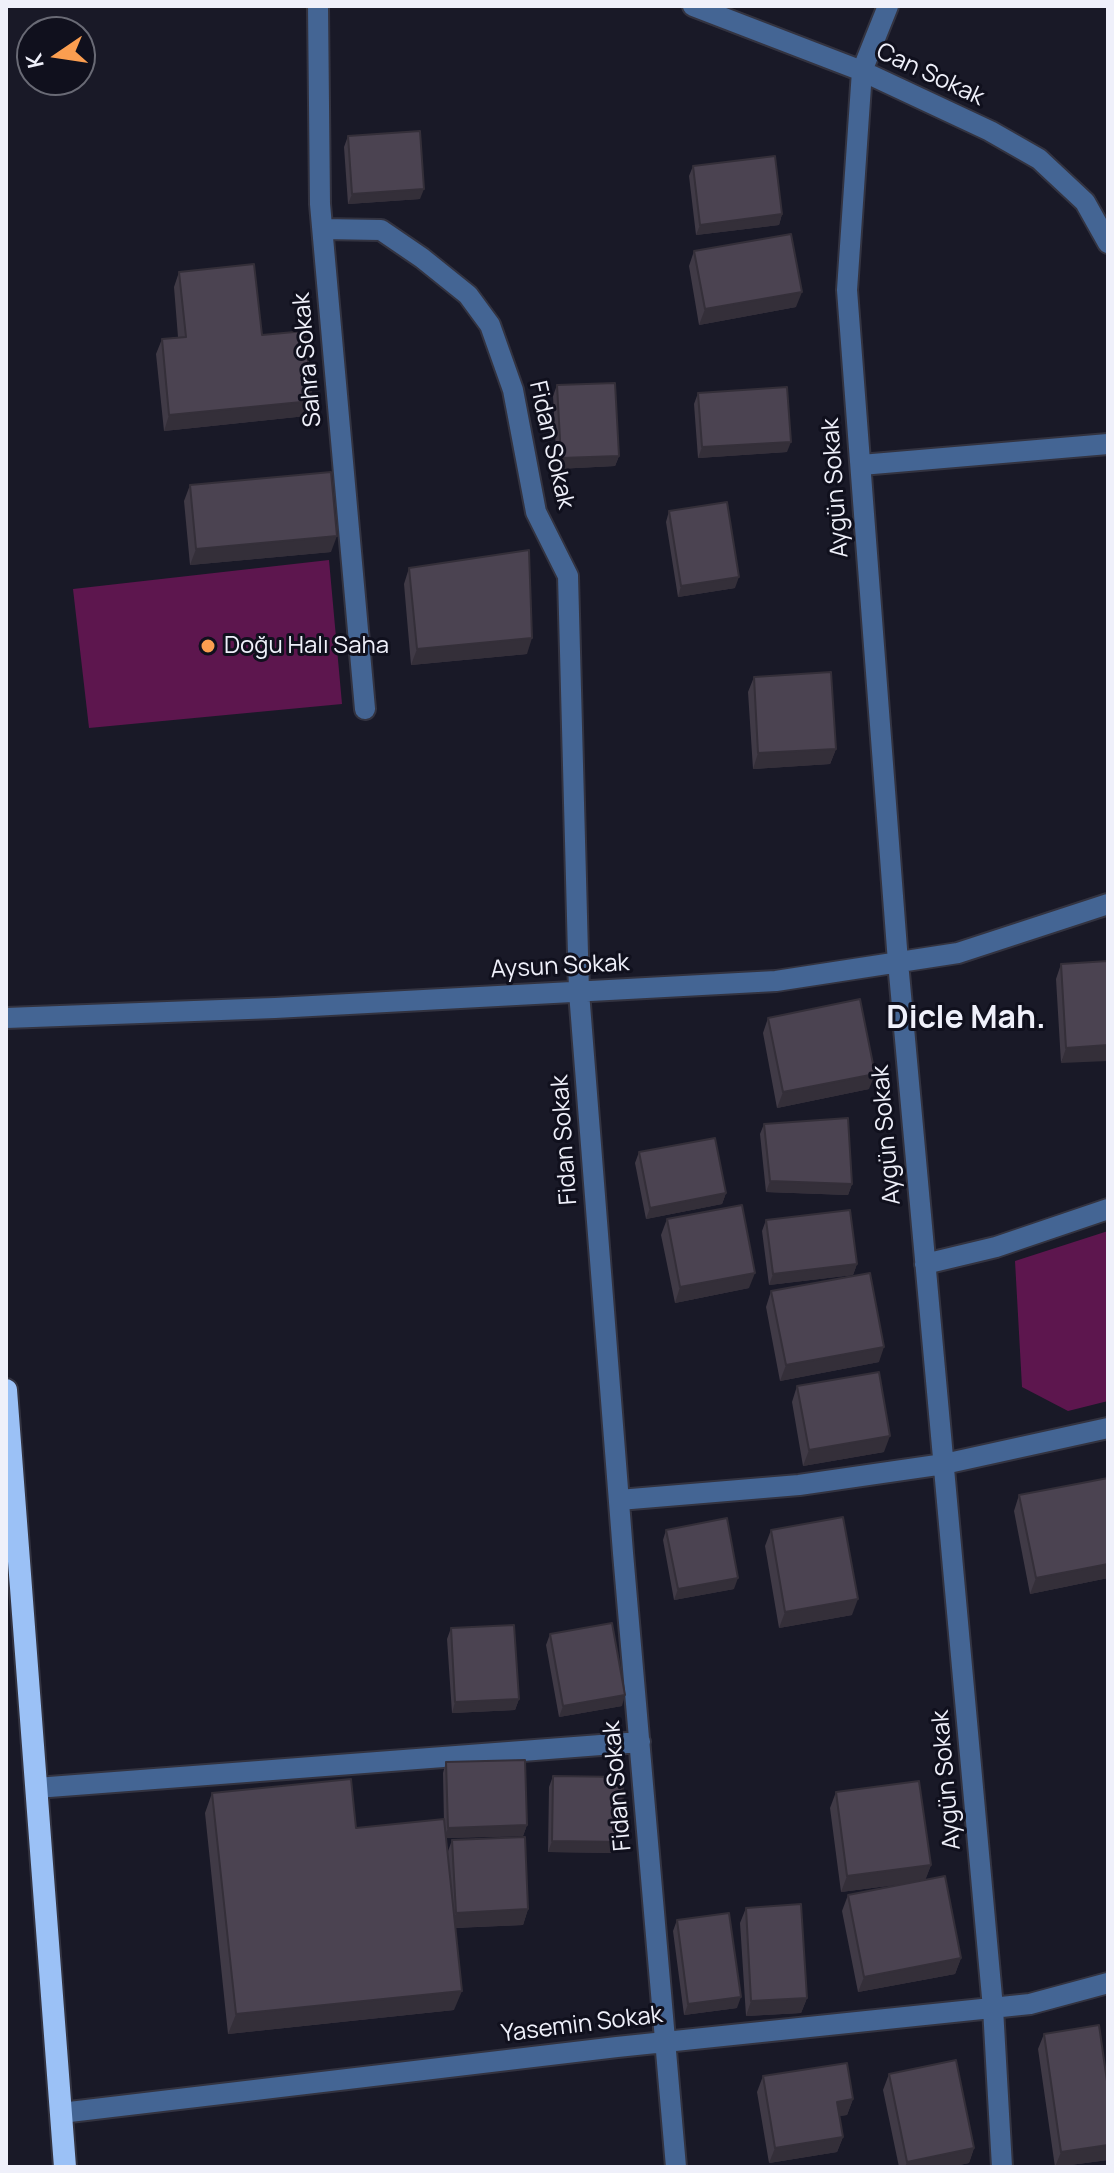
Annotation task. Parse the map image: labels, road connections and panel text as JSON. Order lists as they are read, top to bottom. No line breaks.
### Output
{"streets":{"street":["Can Sokak","Sahra Sokak","Fidan Sokak","Aygün Sokak","Aysun Sokak","Yasemin Sokak"]},"crossings":[["Can Sokak","Aygün Sokak"],["Sahra Sokak","Fidan Sokak"],["Fidan Sokak","Aysun Sokak"],["Fidan Sokak","Yasemin Sokak"],["Aygün Sokak","Aysun Sokak"],["Aygün Sokak","Yasemin Sokak"]],"districts":["Dicle Mah."],"places":["Doğu Halı Saha"],"north":"left"}
